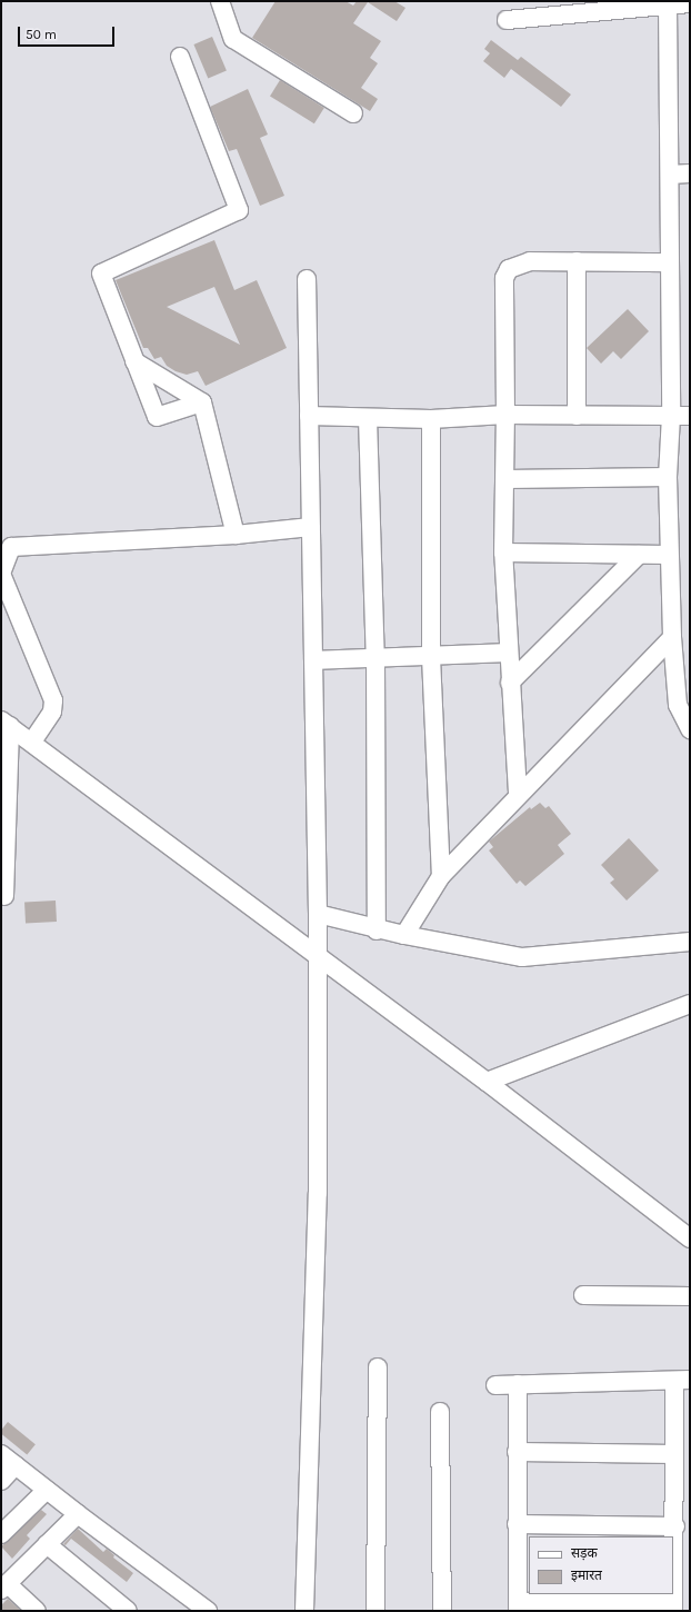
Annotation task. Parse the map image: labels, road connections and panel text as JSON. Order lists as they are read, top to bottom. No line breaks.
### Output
{"legend":["सड़क","इमारत"],"scale_bar":"50 m"}
